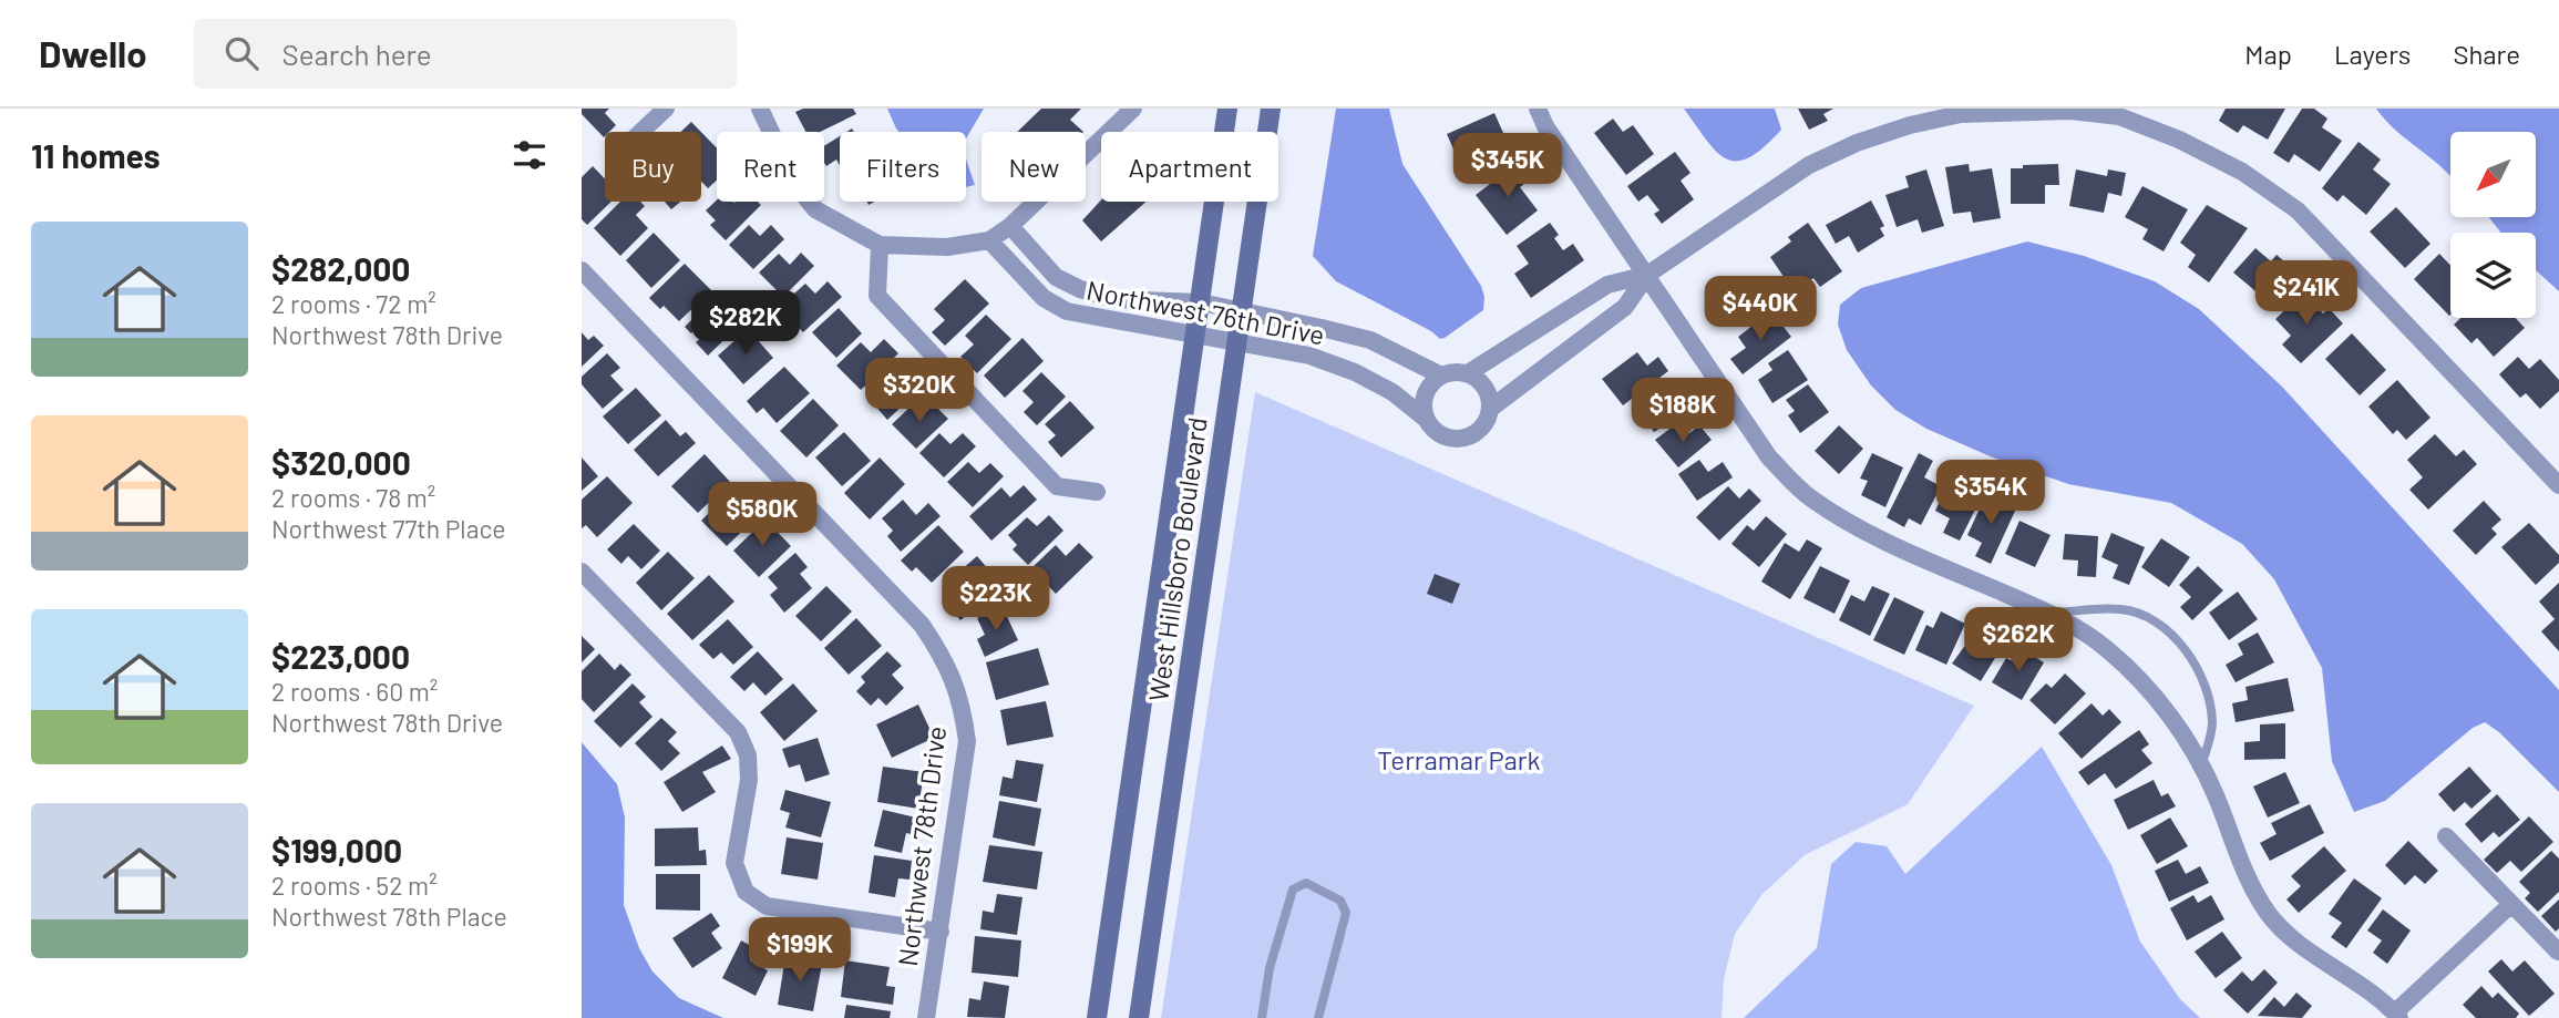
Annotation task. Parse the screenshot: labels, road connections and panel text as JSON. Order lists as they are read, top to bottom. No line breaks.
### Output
{"streets":{"street":["Northwest 76th Drive","West Hillsboro Boulevard","Northwest 78th Drive"]},"crossings":[["Northwest 76th Drive","West Hillsboro Boulevard"]],"parks":["Terramar Park"],"north":"bottom left","page":{"header":"Dwello","search":"Search here","nav":["Map","Layers","Share"],"heading":"11 homes","chip":["Buy","Rent","Filters","New","Apartment"],"price":["$345K","$241K","$440K","$282K","$320K","$188K","$354K","$580K","$223K","$262K","$199K"],"list":[{"name":"$282,000","note":"2 rooms · 72 m² · Northwest 78th Drive"},{"name":"$320,000","note":"2 rooms · 78 m² · Northwest 77th Place"},{"name":"$223,000","note":"2 rooms · 60 m² · Northwest 78th Drive"},{"name":"$199,000","note":"2 rooms · 52 m² · Northwest 78th Place"}]}}
